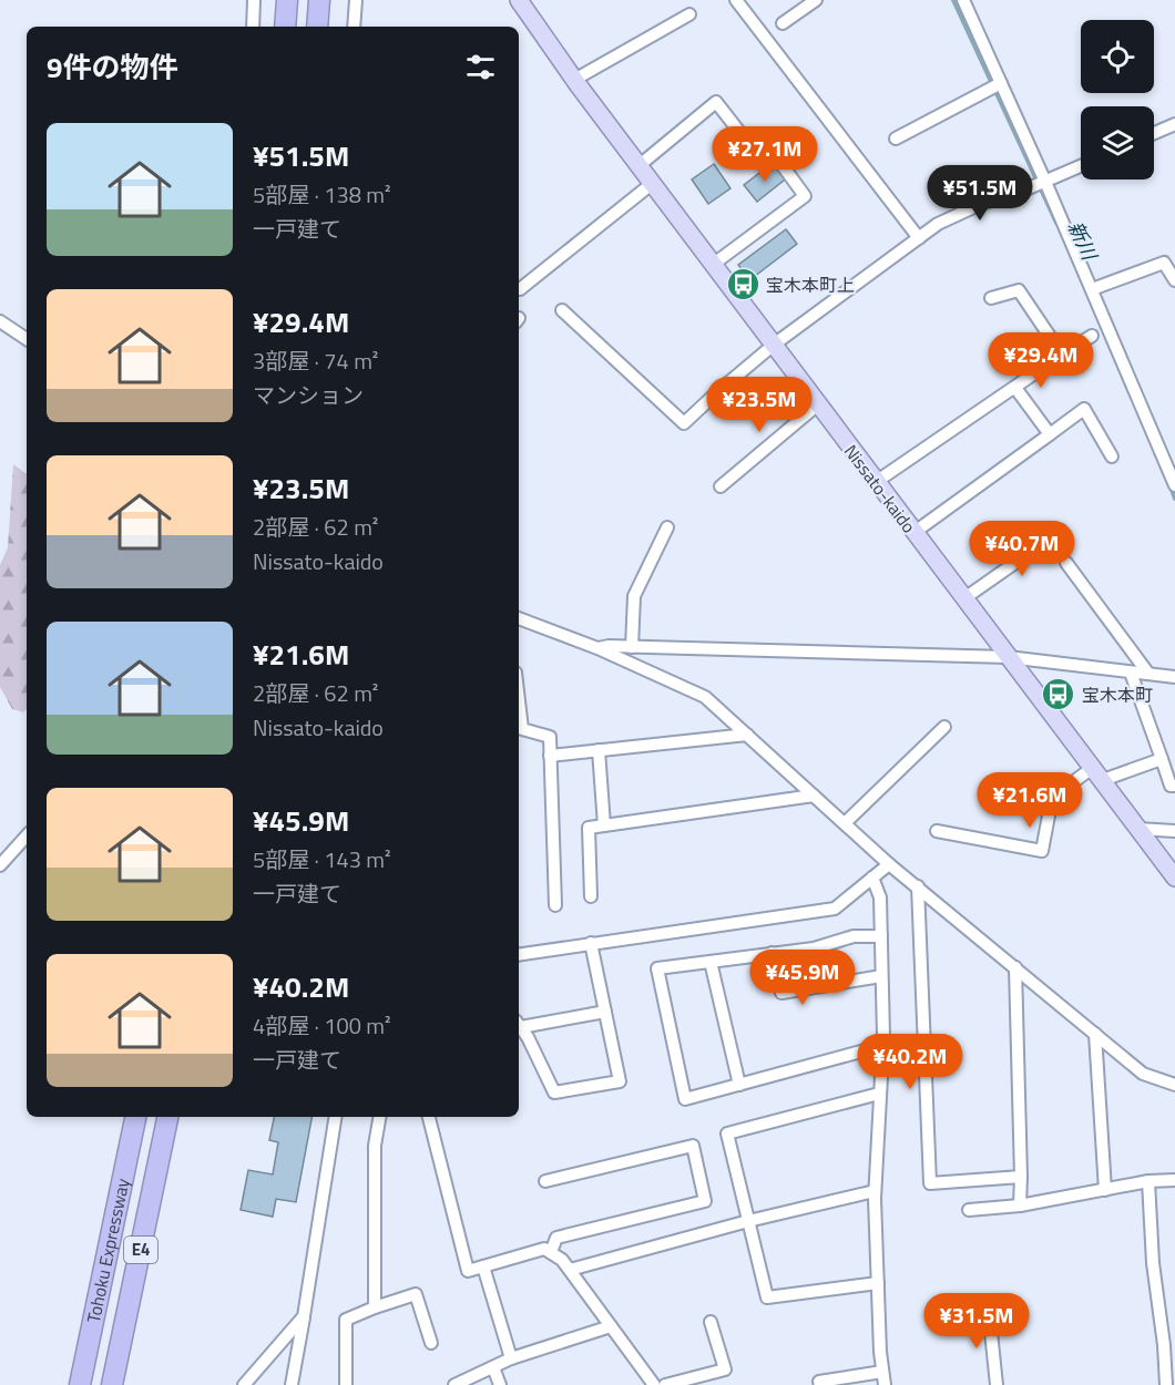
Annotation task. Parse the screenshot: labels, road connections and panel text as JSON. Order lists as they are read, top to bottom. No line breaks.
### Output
{"streets":{"highway":["Tohoku Expressway","E4"],"main road":["Nissato-kaido"]},"water":["新川"],"places":{"bus stop":["宝木本町上","宝木本町"]},"page":{"heading":"9件の物件","list":[{"name":"¥51.5M","note":"5部屋 · 138 m² · 一戸建て"},{"name":"¥29.4M","note":"3部屋 · 74 m² · マンション"},{"name":"¥23.5M","note":"2部屋 · 62 m² · Nissato-kaido"},{"name":"¥21.6M","note":"2部屋 · 62 m² · Nissato-kaido"},{"name":"¥45.9M","note":"5部屋 · 143 m² · 一戸建て"},{"name":"¥40.2M","note":"4部屋 · 100 m² · 一戸建て"}],"price":["¥27.1M","¥51.5M","¥29.4M","¥23.5M","¥40.7M","¥21.6M","¥45.9M","¥40.2M","¥31.5M"]}}
